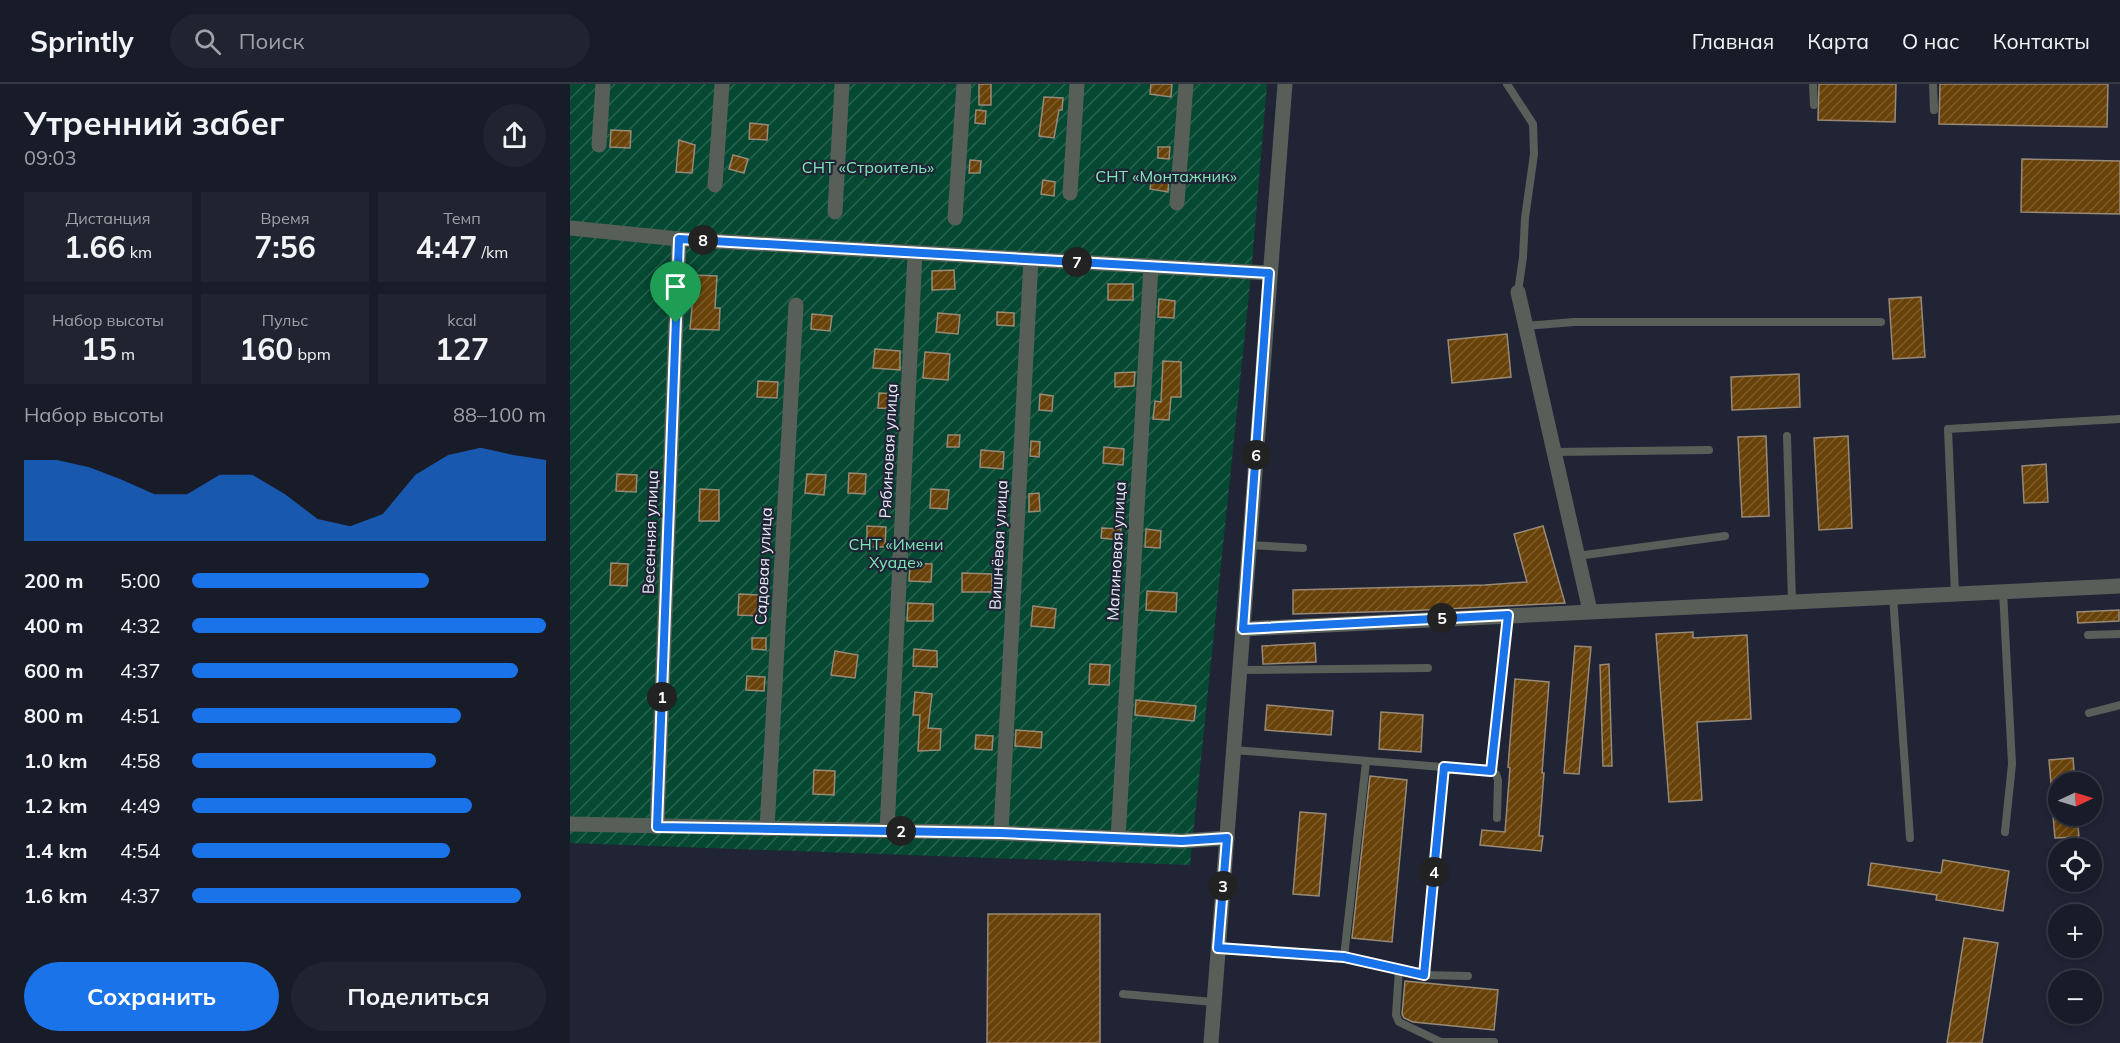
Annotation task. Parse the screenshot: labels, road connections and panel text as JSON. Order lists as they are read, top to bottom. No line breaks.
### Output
{"streets":{"street":["Рябиновая улица","Весенняя улица","Вишнёвая улица","Малиновая улица","Садовая улица"]},"parks":["СНТ «Строитель»","СНТ «Монтажник»","СНТ «Имени Хуаде»"],"north":"right","page":{"header":"Sprintly","search":"Поиск","nav":["Главная","Карта","О нас","Контакты"],"heading":["Утренний забег","09:03"],"stats":[["Дистанция","1.66 km"],["Время","7:56"],["Темп","4:47 /km"],["Набор высоты","15 m"],["Пульс","160 bpm"],["kcal","127"]],"pins":["8","7","6","5","1","2","4","3"],"chart":["Набор высоты","88–100 m"],"list":[{"name":"200 m","note":"5:00"},{"name":"400 m","note":"4:32"},{"name":"600 m","note":"4:37"},{"name":"800 m","note":"4:51"},{"name":"1.0 km","note":"4:58"},{"name":"1.2 km","note":"4:49"},{"name":"1.4 km","note":"4:54"},{"name":"1.6 km","note":"4:37"}],"map_buttons":["+","−"],"buttons":["Сохранить","Поделиться"]}}
